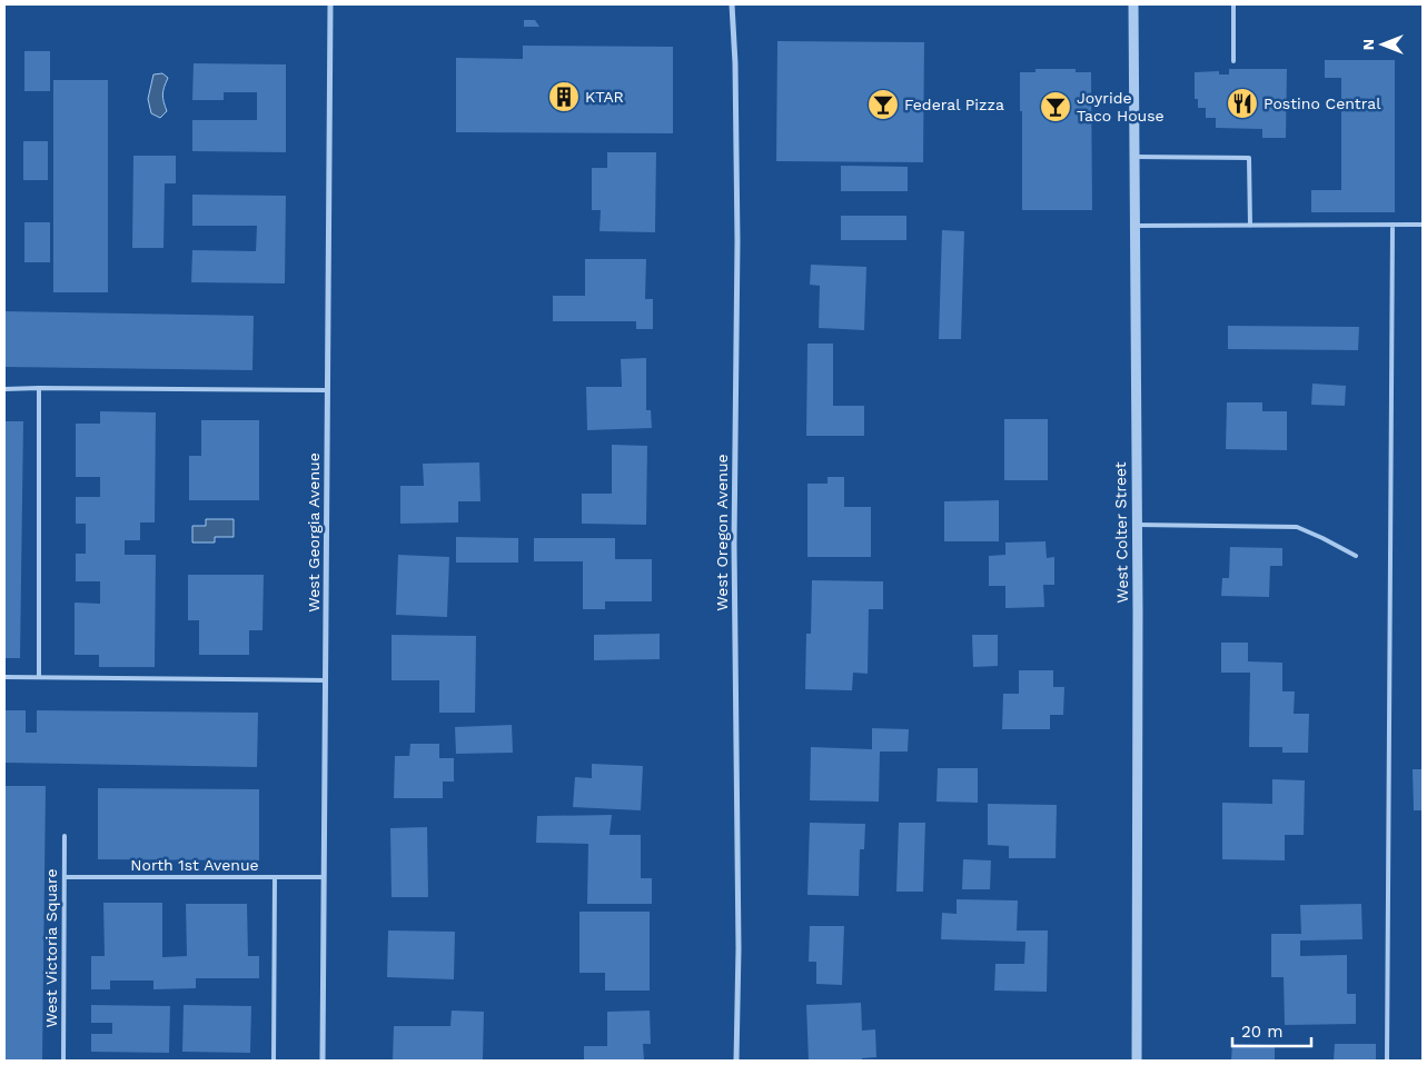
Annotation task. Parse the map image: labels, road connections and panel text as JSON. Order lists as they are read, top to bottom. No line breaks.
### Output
{"streets":{"street":["West Georgia Avenue","West Oregon Avenue","West Colter Street"],"lane":["North 1st Avenue","West Victoria Square"]},"crossings":[["West Georgia Avenue","North 1st Avenue"],["North 1st Avenue","West Victoria Square"]],"places":{"building":["KTAR"],"restaurant":["Postino Central"],"bar":["Federal Pizza","Joyride Taco House"]},"scale_bar":"20 m","north":"left"}
